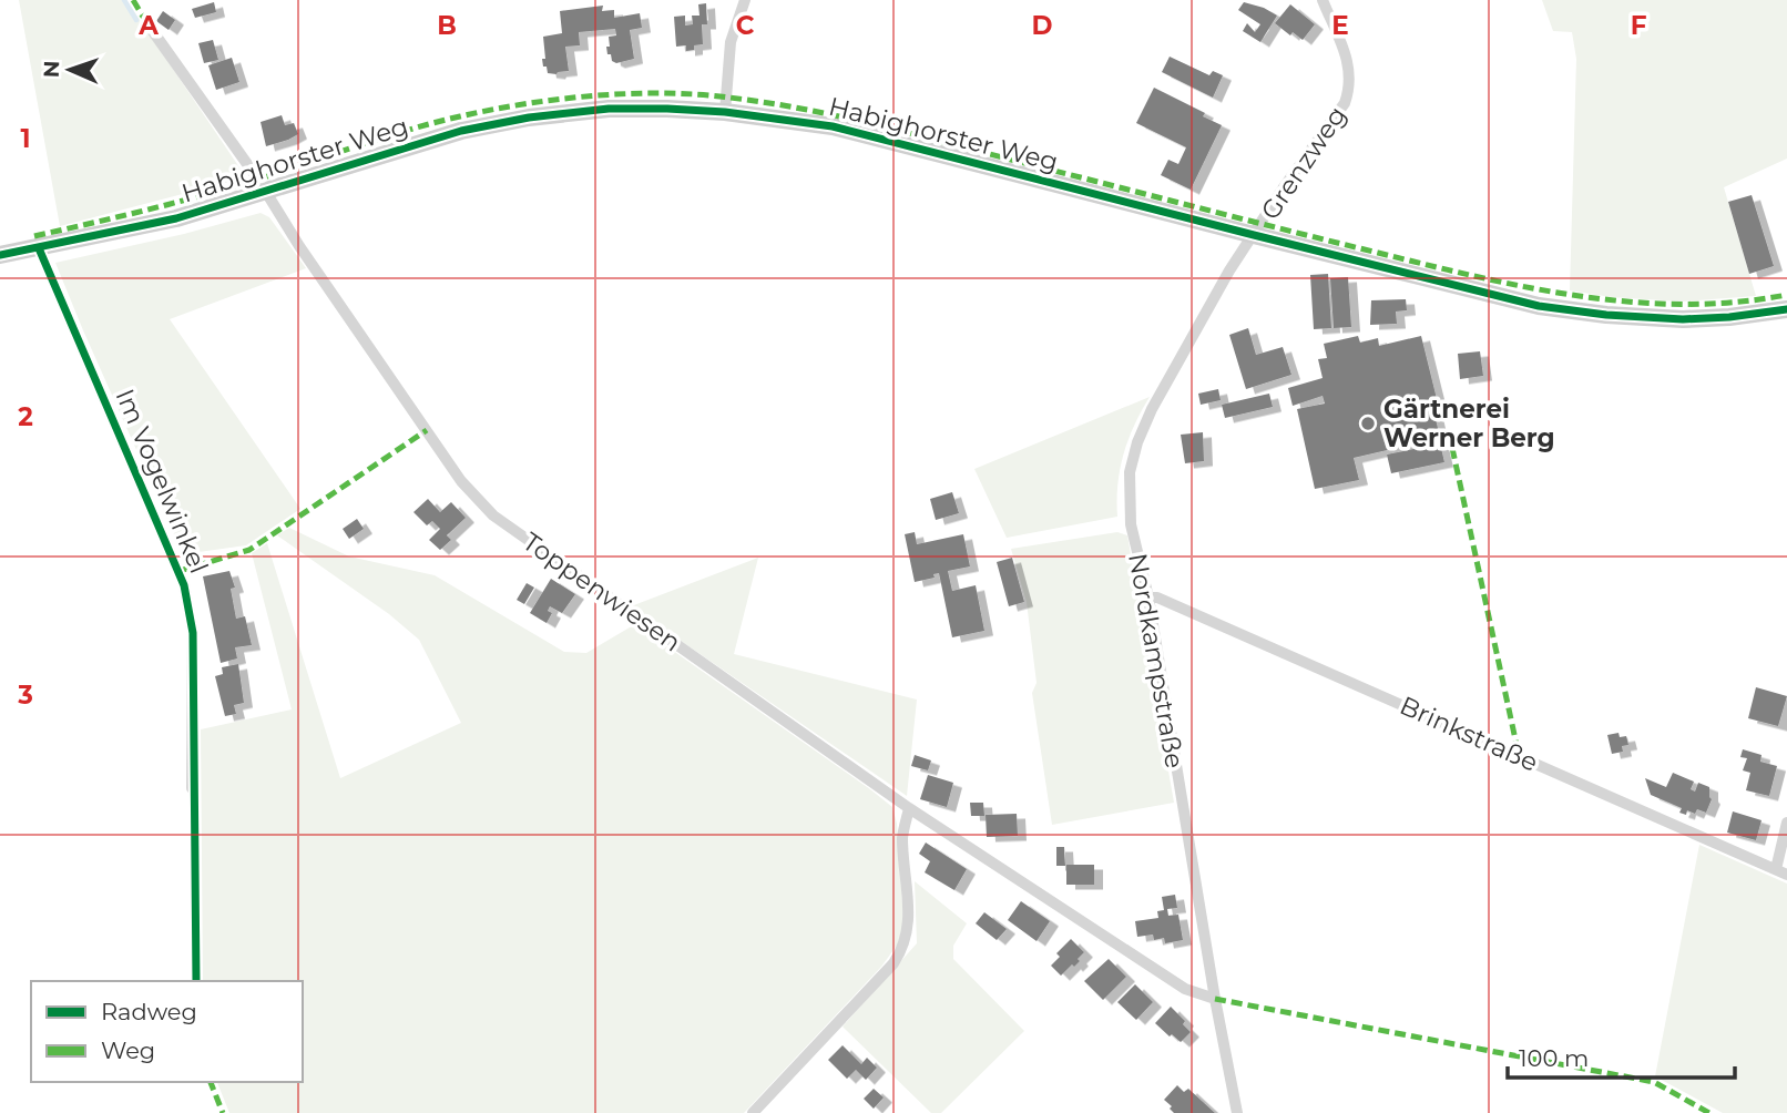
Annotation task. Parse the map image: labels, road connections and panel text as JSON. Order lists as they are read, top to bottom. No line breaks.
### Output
{"streets":{"street":["Habighorster Weg","Grenzweg","Im Vogelwinkel","Toppenwiesen","Nordkampstraße","Brinkstraße"]},"crossings":[["Habighorster Weg","Grenzweg"],["Habighorster Weg","Im Vogelwinkel"],["Habighorster Weg","Toppenwiesen"],["Habighorster Weg","Nordkampstraße"],["Grenzweg","Nordkampstraße"],["Toppenwiesen","Nordkampstraße"],["Nordkampstraße","Brinkstraße"]],"places":["Gärtnerei Werner Berg"],"legend":["Radweg","Weg"],"scale_bar":"100 m","north":"left","grid":{"columns":["A","B","C","D","E","F"],"rows":["1","2","3"]}}
